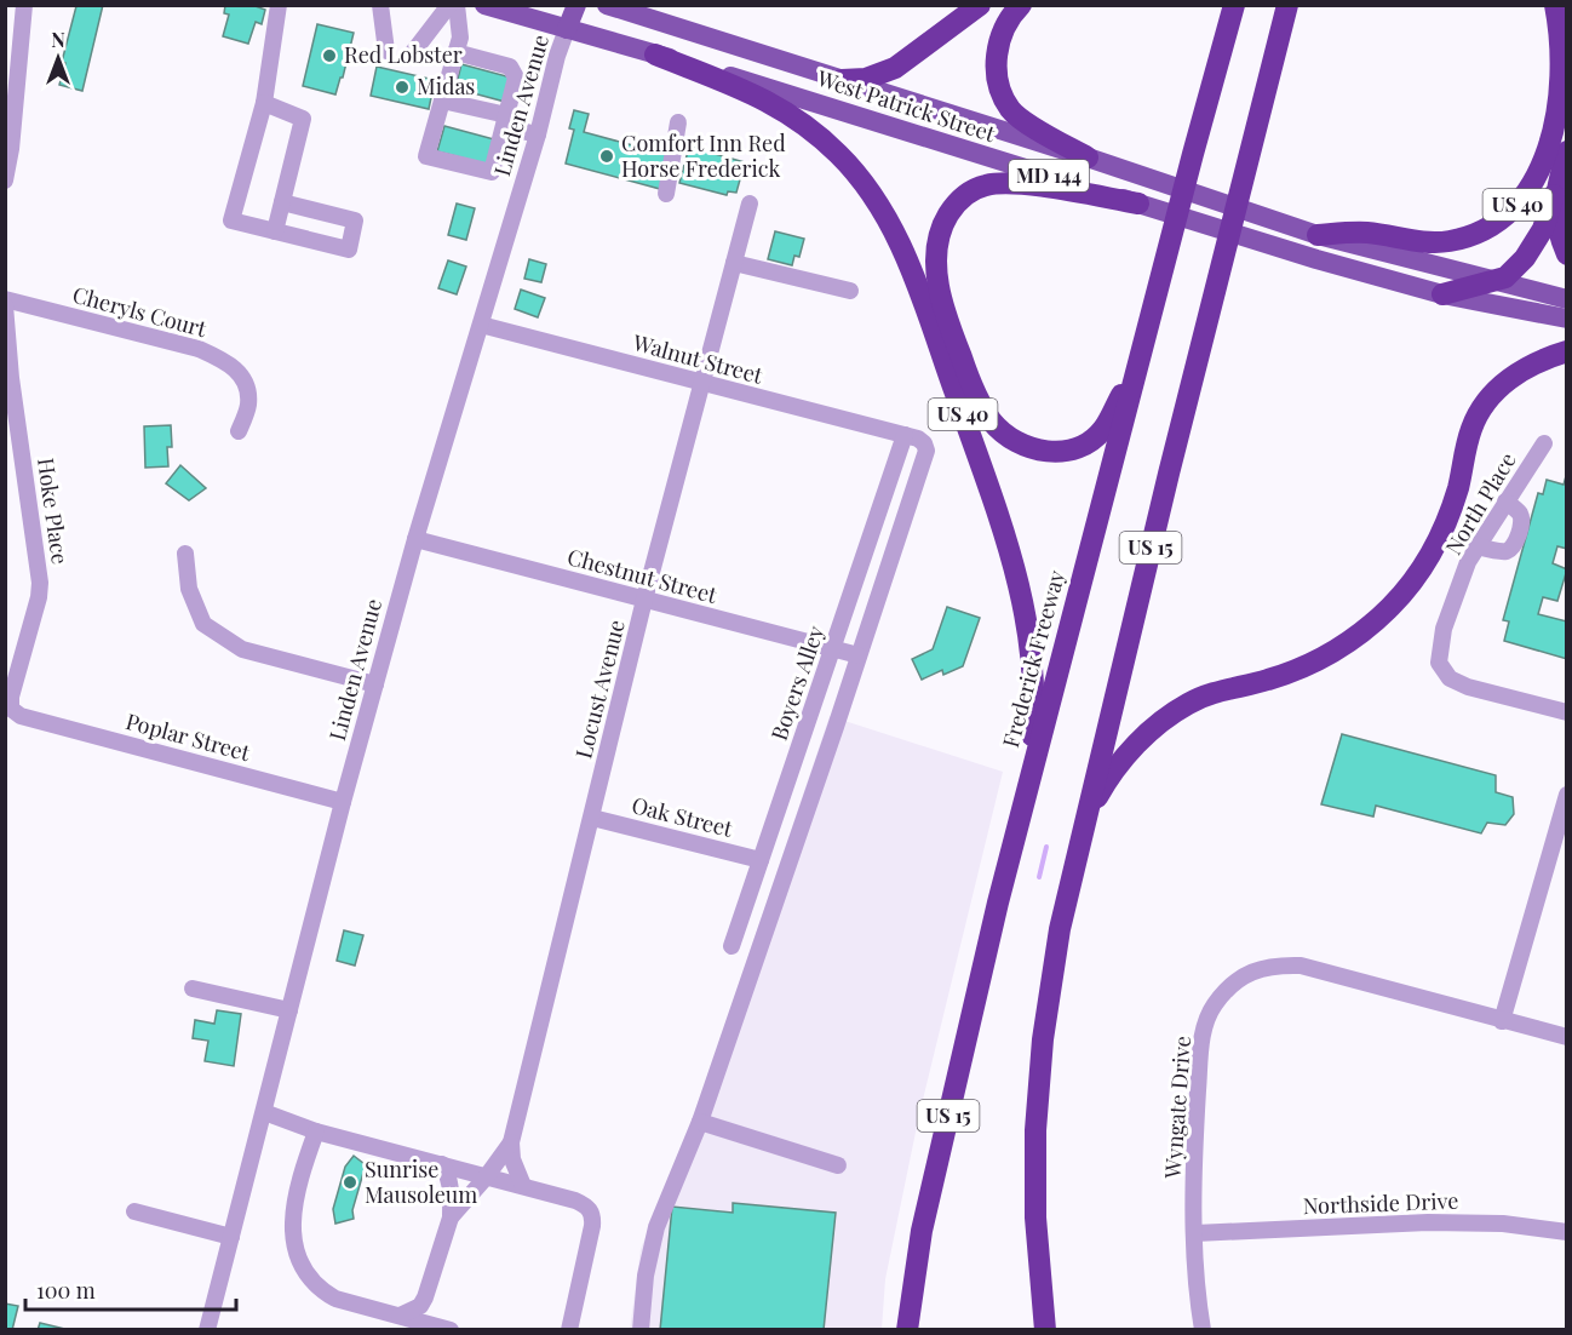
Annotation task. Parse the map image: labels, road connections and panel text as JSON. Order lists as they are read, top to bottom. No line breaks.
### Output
{"streets":{"highway":["US 40","US 15","Frederick Freeway"],"main road":["West Patrick Street","MD 144"],"street":["Linden Avenue","Cheryls Court","Walnut Street","North Place","Hoke Place","Chestnut Street","Boyers Alley","Locust Avenue","Poplar Street","Oak Street","Wyngate Drive","Northside Drive"]},"crossings":[["Linden Avenue","West Patrick Street"],["Linden Avenue","Walnut Street"],["Linden Avenue","Chestnut Street"],["Linden Avenue","Poplar Street"],["West Patrick Street","US 40"],["US 40","Frederick Freeway"],["Walnut Street","Boyers Alley"],["Walnut Street","Locust Avenue"],["Hoke Place","Poplar Street"],["Chestnut Street","Boyers Alley"],["Chestnut Street","Locust Avenue"],["Boyers Alley","Oak Street"],["Locust Avenue","Oak Street"],["Wyngate Drive","Northside Drive"]],"places":["Red Lobster","Midas","Comfort Inn Red Horse Frederick","Sunrise Mausoleum"],"scale_bar":"100 m","north":"top"}
